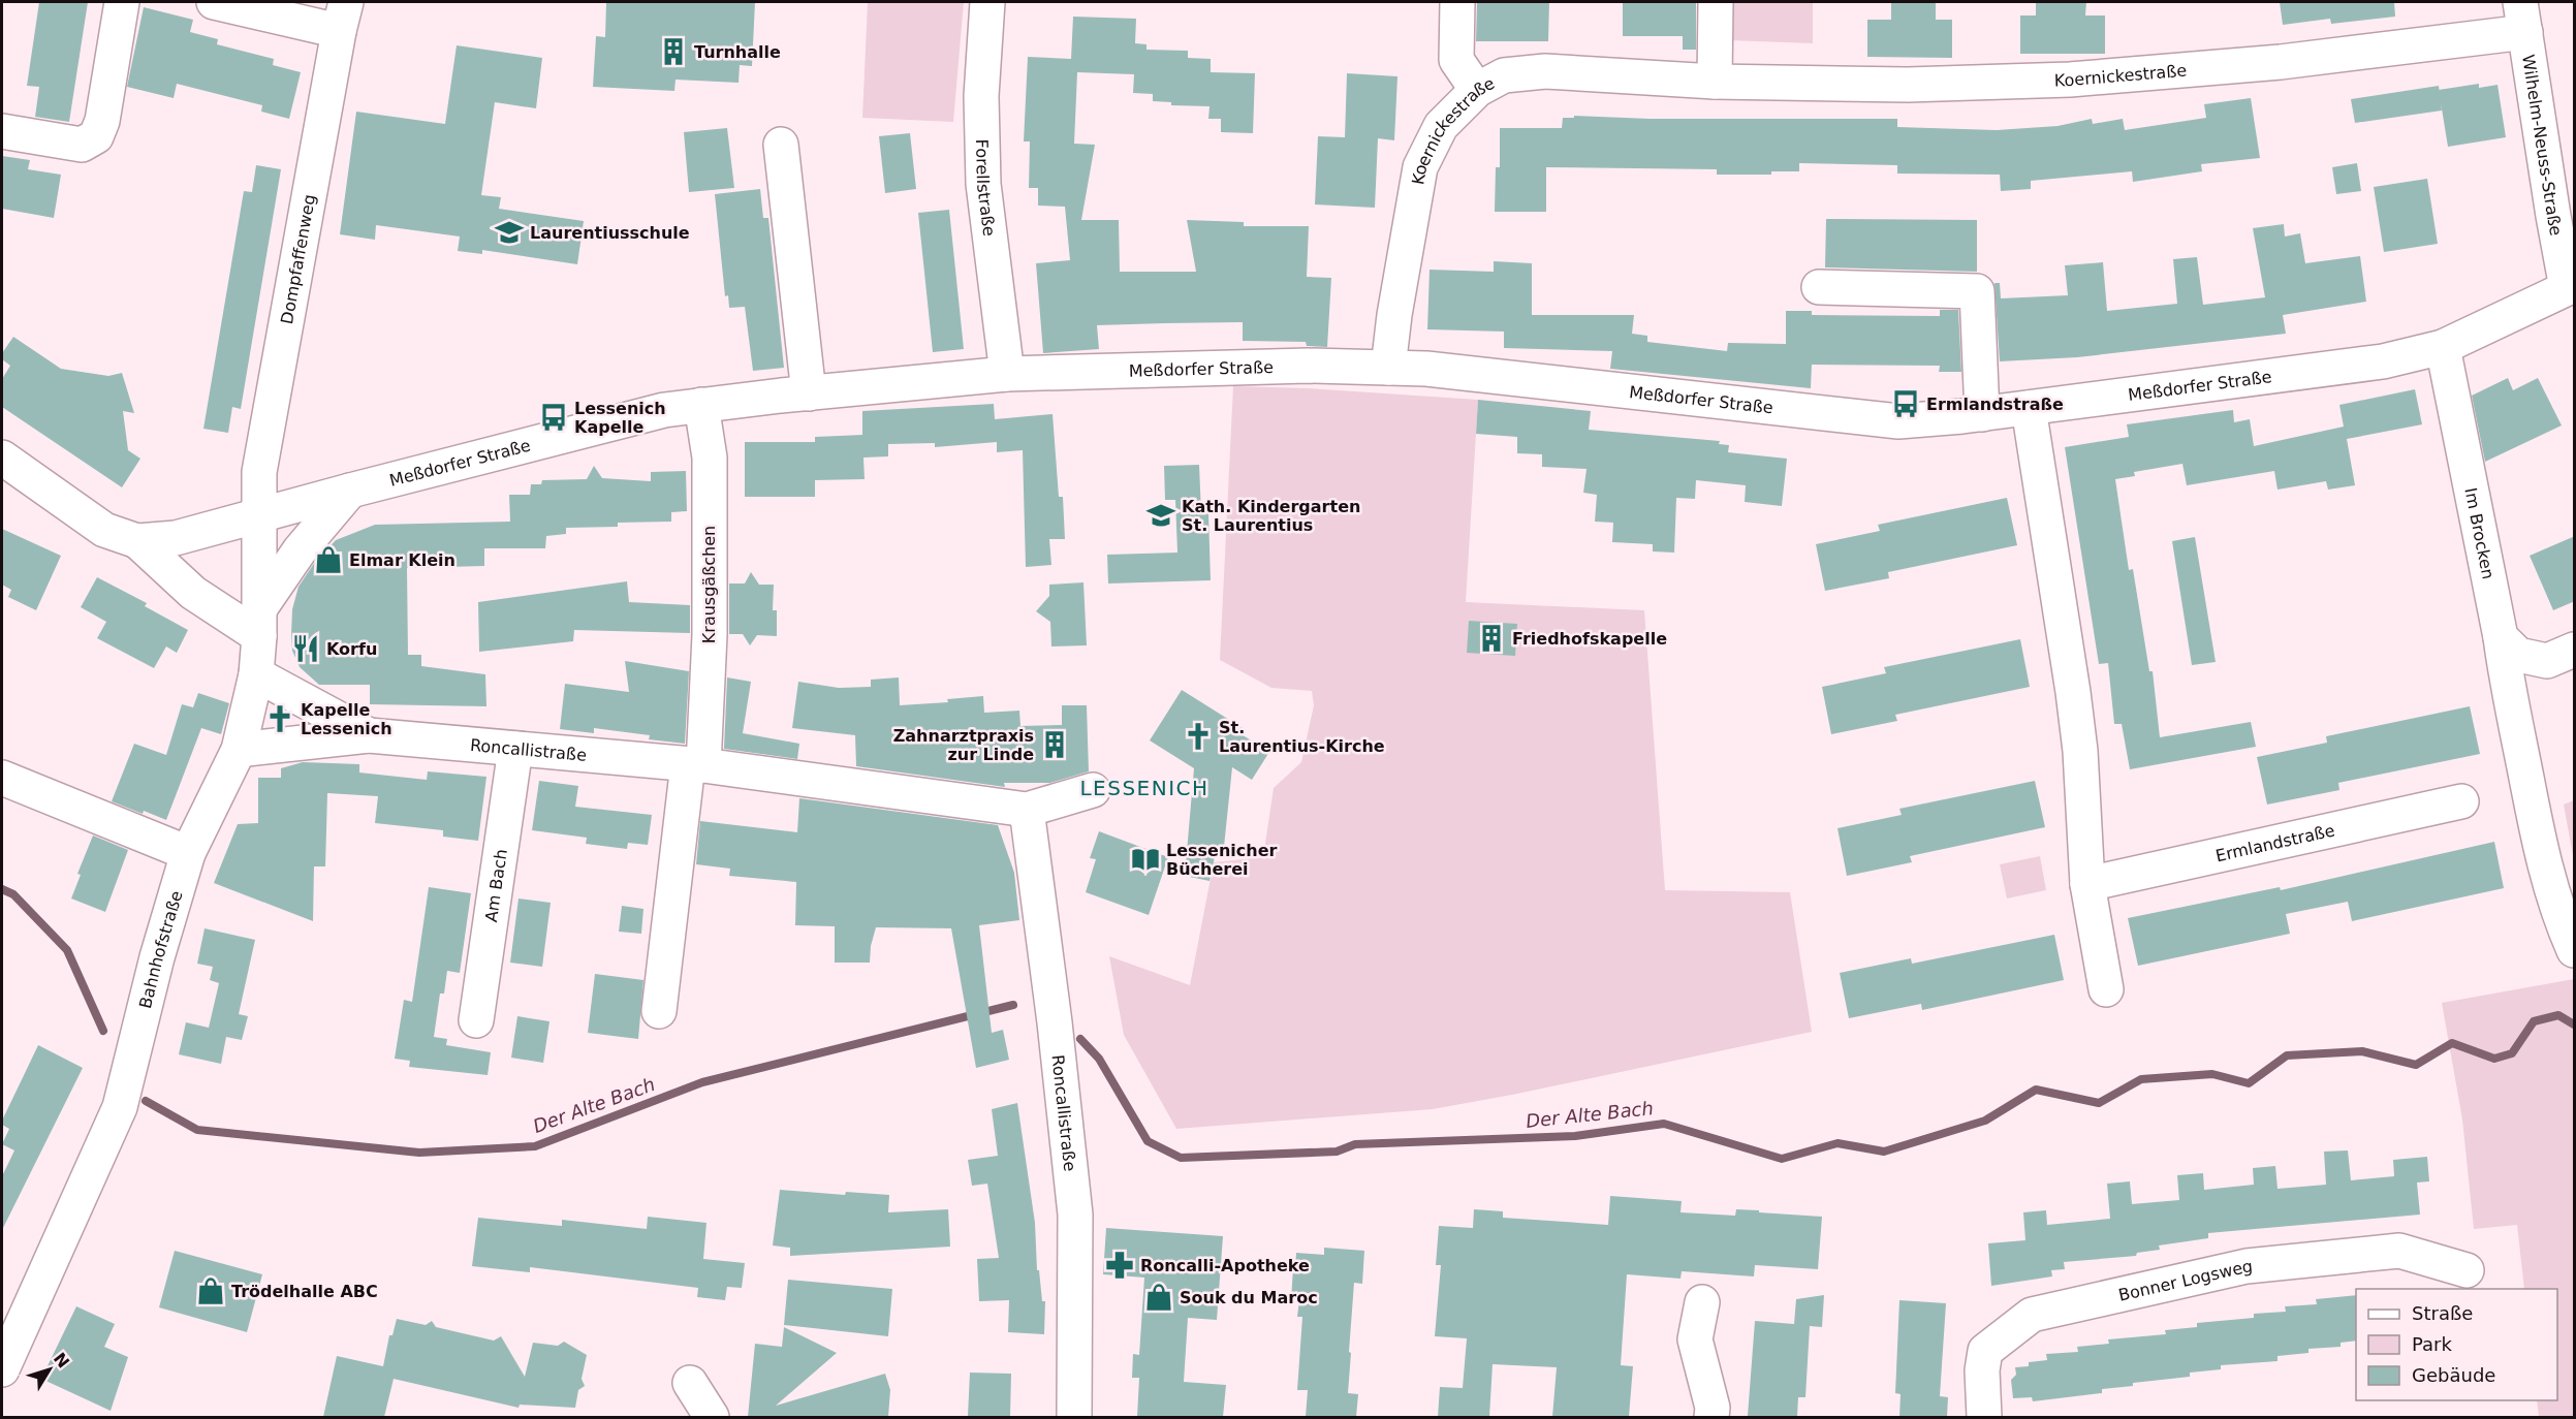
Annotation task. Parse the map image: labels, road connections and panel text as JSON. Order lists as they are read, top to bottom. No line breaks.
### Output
{"streets":{"street":["Koernickestraße","Wilhelm-Neuss-Straße","Forellstraße","Dompfaffenweg","Meßdorfer Straße","Im Brocken","Krausgäßchen","Roncallistraße","Ermlandstraße","Am Bach","Bahnhofstraße","Bonner Logsweg"]},"crossings":[["Koernickestraße","Wilhelm-Neuss-Straße"],["Koernickestraße","Meßdorfer Straße"],["Wilhelm-Neuss-Straße","Meßdorfer Straße"],["Forellstraße","Meßdorfer Straße"],["Dompfaffenweg","Meßdorfer Straße"],["Dompfaffenweg","Bahnhofstraße"],["Meßdorfer Straße","Im Brocken"],["Meßdorfer Straße","Krausgäßchen"],["Meßdorfer Straße","Bahnhofstraße"],["Krausgäßchen","Roncallistraße"],["Roncallistraße","Am Bach"],["Roncallistraße","Bahnhofstraße"]],"districts":["LESSENICH"],"water":["Der Alte Bach"],"places":{"building":["Turnhalle","Friedhofskapelle","Zahnarztpraxis zur Linde"],"school or university":["Laurentiusschule","Kath. Kindergarten St. Laurentius"],"bus stop":["Ermlandstraße","Lessenich Kapelle"],"shop":["Elmar Klein","Trödelhalle ABC","Souk du Maroc"],"restaurant":["Korfu"],"church":["Kapelle Lessenich","St. Laurentius-Kirche"],"library":["Lessenicher Bücherei"],"pharmacy":["Roncalli-Apotheke"]},"legend":["Straße","Park","Gebäude"],"north":"top right"}
